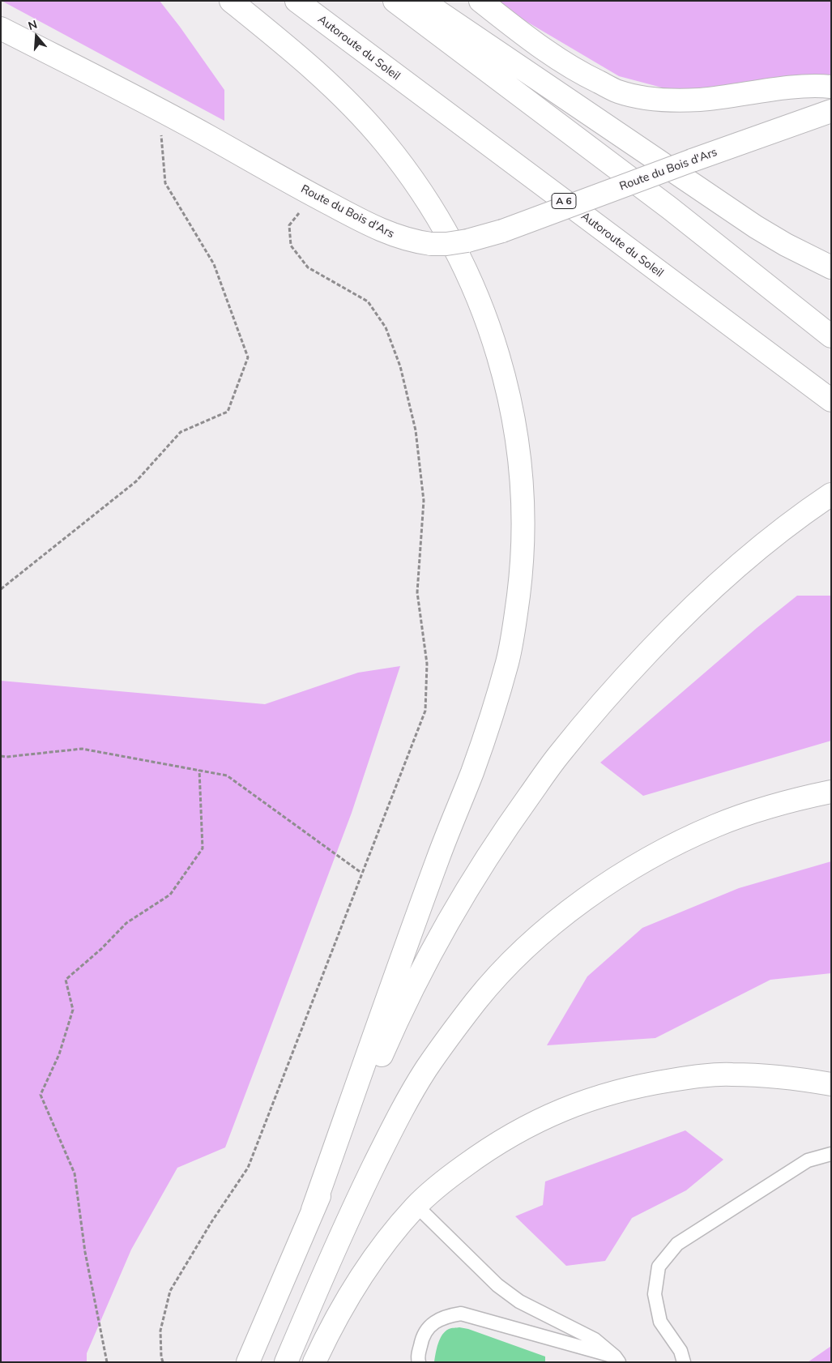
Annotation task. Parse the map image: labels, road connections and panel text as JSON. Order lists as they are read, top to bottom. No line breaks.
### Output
{"streets":{"main road":["Autoroute du Soleil","Route du Bois d'Ars","A 6"]},"north":"top"}
